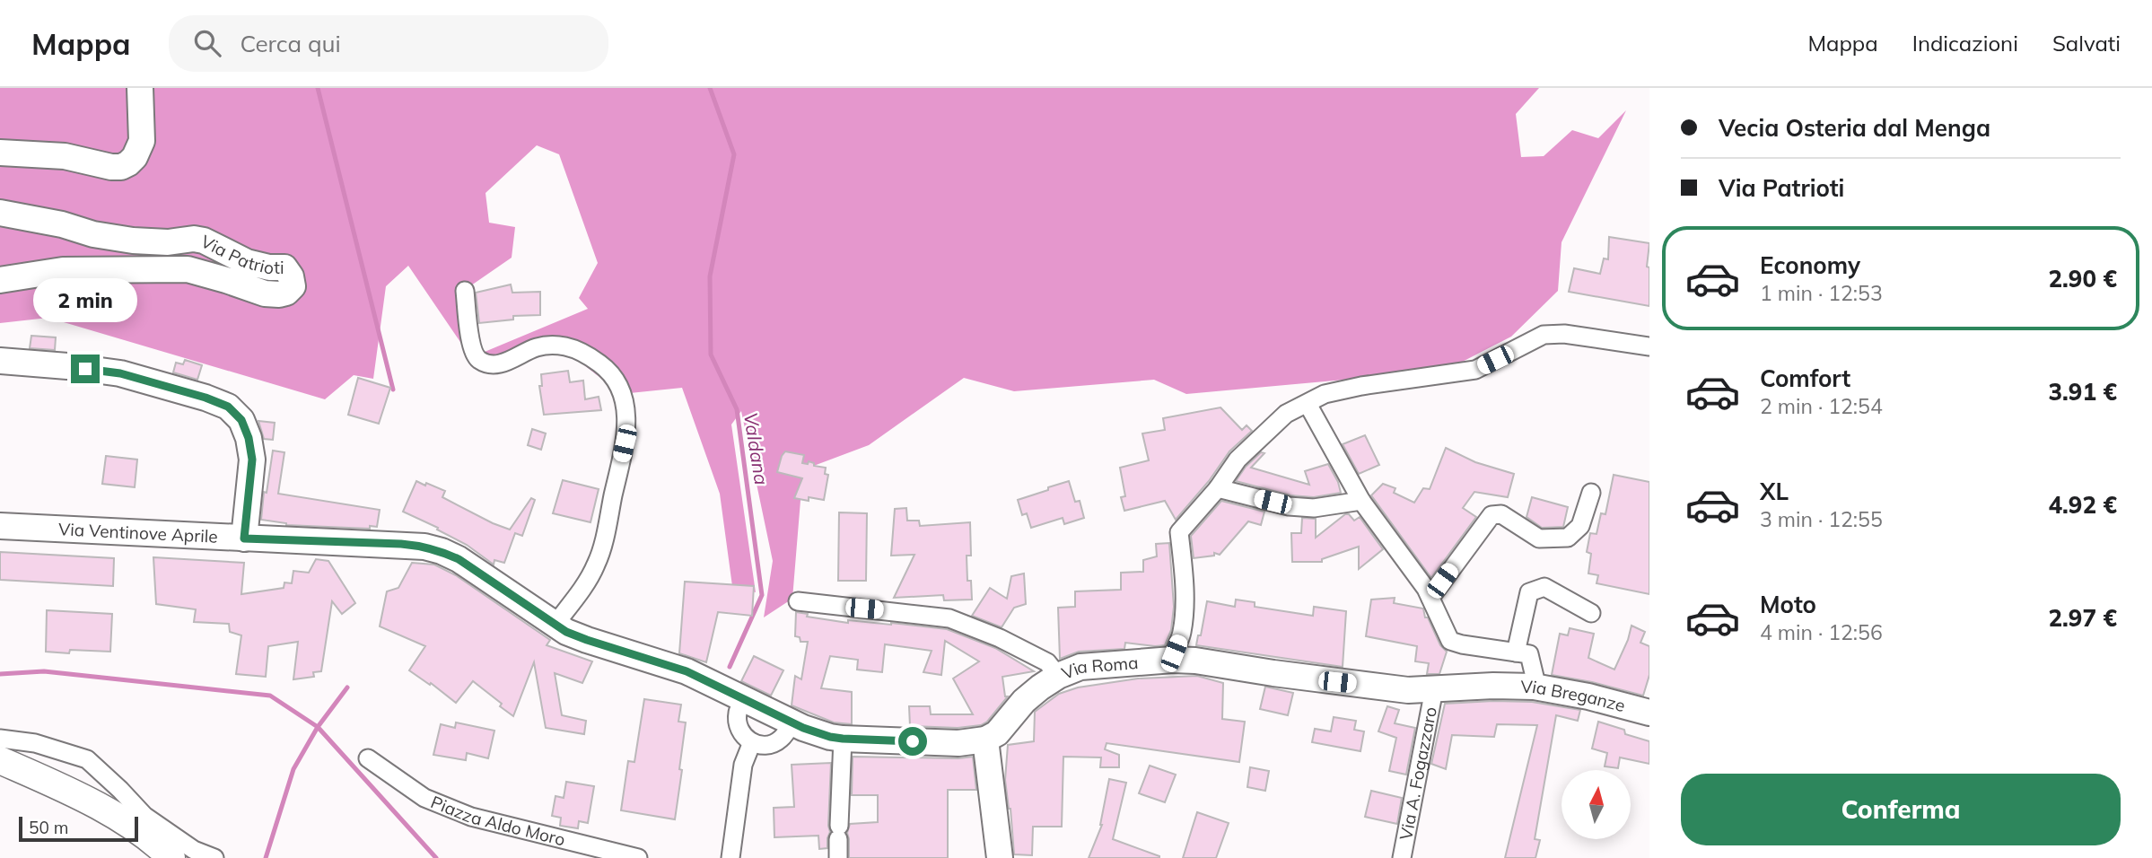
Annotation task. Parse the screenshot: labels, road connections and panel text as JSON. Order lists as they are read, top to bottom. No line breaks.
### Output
{"streets":{"main road":["Via Patrioti","Via Ventinove Aprile","Via Roma","Via Breganze"],"street":["Via A. Fogazzaro","Piazza Aldo Moro"]},"crossings":[["Via Roma","Via Breganze"],["Via Roma","Via A. Fogazzaro"]],"water":["Valdana"],"scale_bar":"50 m","north":"top","page":{"header":"Mappa","search":"Cerca qui","nav":["Mappa","Indicazioni","Salvati"],"banner":["Vecia Osteria dal Menga","Via Patrioti"],"list":[{"name":"Economy","note":"1 min · 12:53","value":"2.90 €"},{"name":"Comfort","note":"2 min · 12:54","value":"3.91 €"},{"name":"XL","note":"3 min · 12:55","value":"4.92 €"},{"name":"Moto","note":"4 min · 12:56","value":"2.97 €"}],"bubble":"2 min","buttons":"Conferma","scale":"50 m"}}
